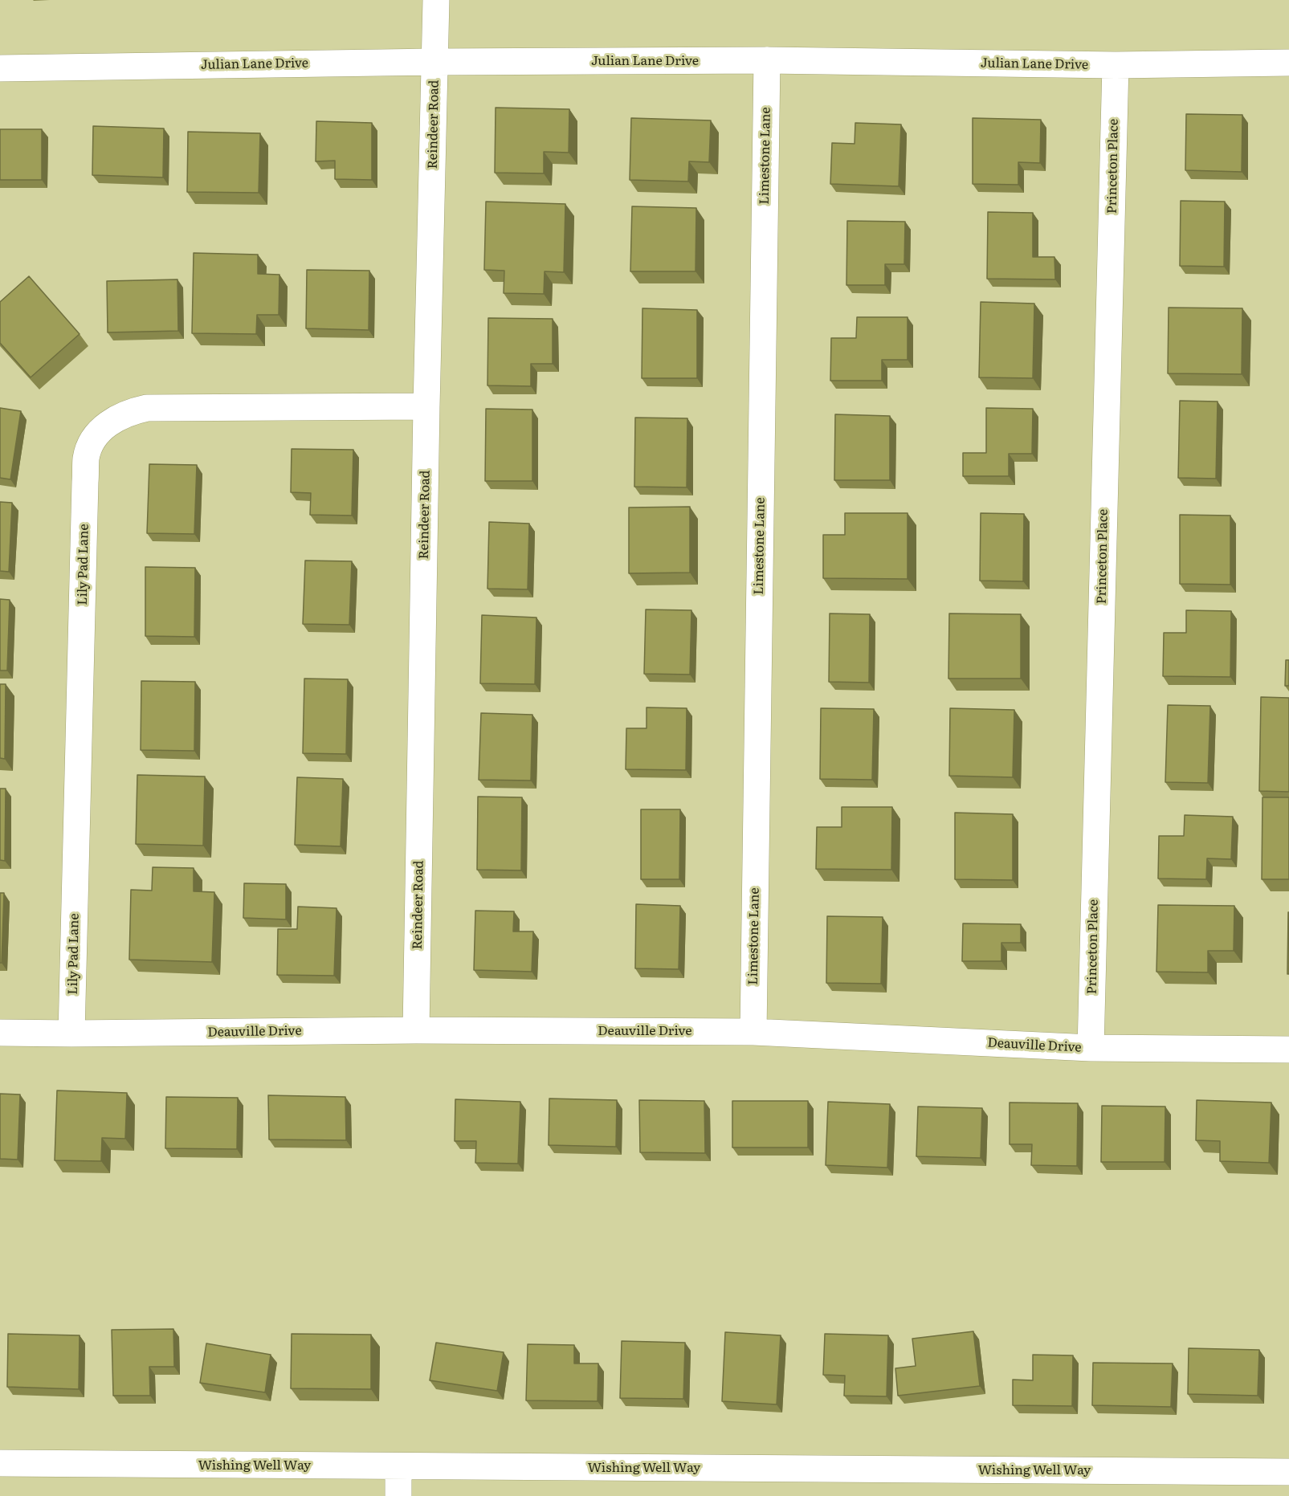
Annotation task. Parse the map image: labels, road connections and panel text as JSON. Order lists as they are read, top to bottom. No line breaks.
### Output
{"streets":{"street":["Julian Lane Drive","Reindeer Road","Limestone Lane","Princeton Place","Lily Pad Lane","Deauville Drive","Wishing Well Way"]},"crossings":[["Julian Lane Drive","Reindeer Road"],["Julian Lane Drive","Limestone Lane"],["Julian Lane Drive","Princeton Place"],["Reindeer Road","Lily Pad Lane"],["Reindeer Road","Deauville Drive"],["Limestone Lane","Deauville Drive"],["Princeton Place","Deauville Drive"],["Lily Pad Lane","Deauville Drive"]]}
